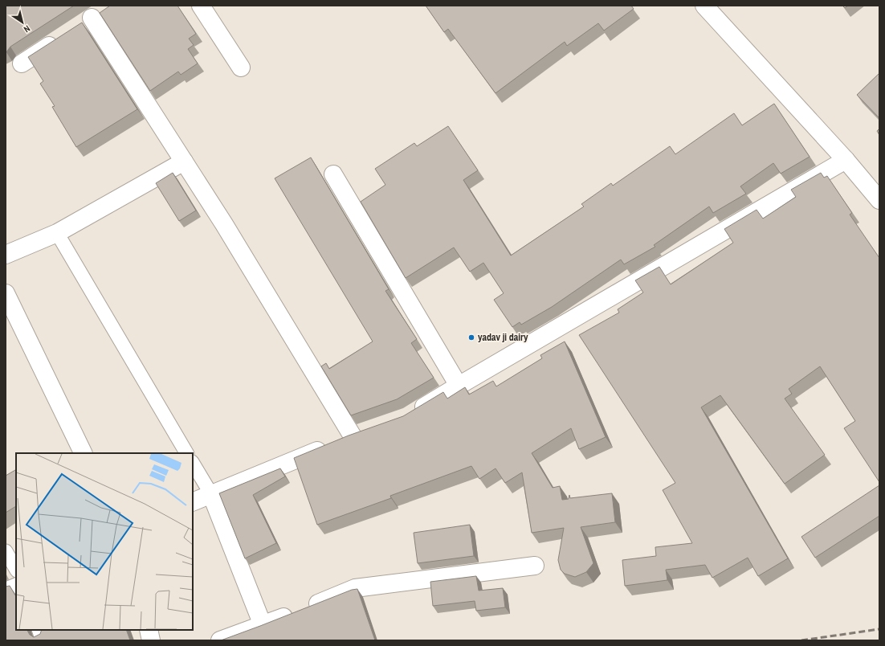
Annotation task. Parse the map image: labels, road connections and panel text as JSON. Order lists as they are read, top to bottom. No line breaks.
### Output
{"places":["yadav ji dairy"],"north":"bottom right"}
